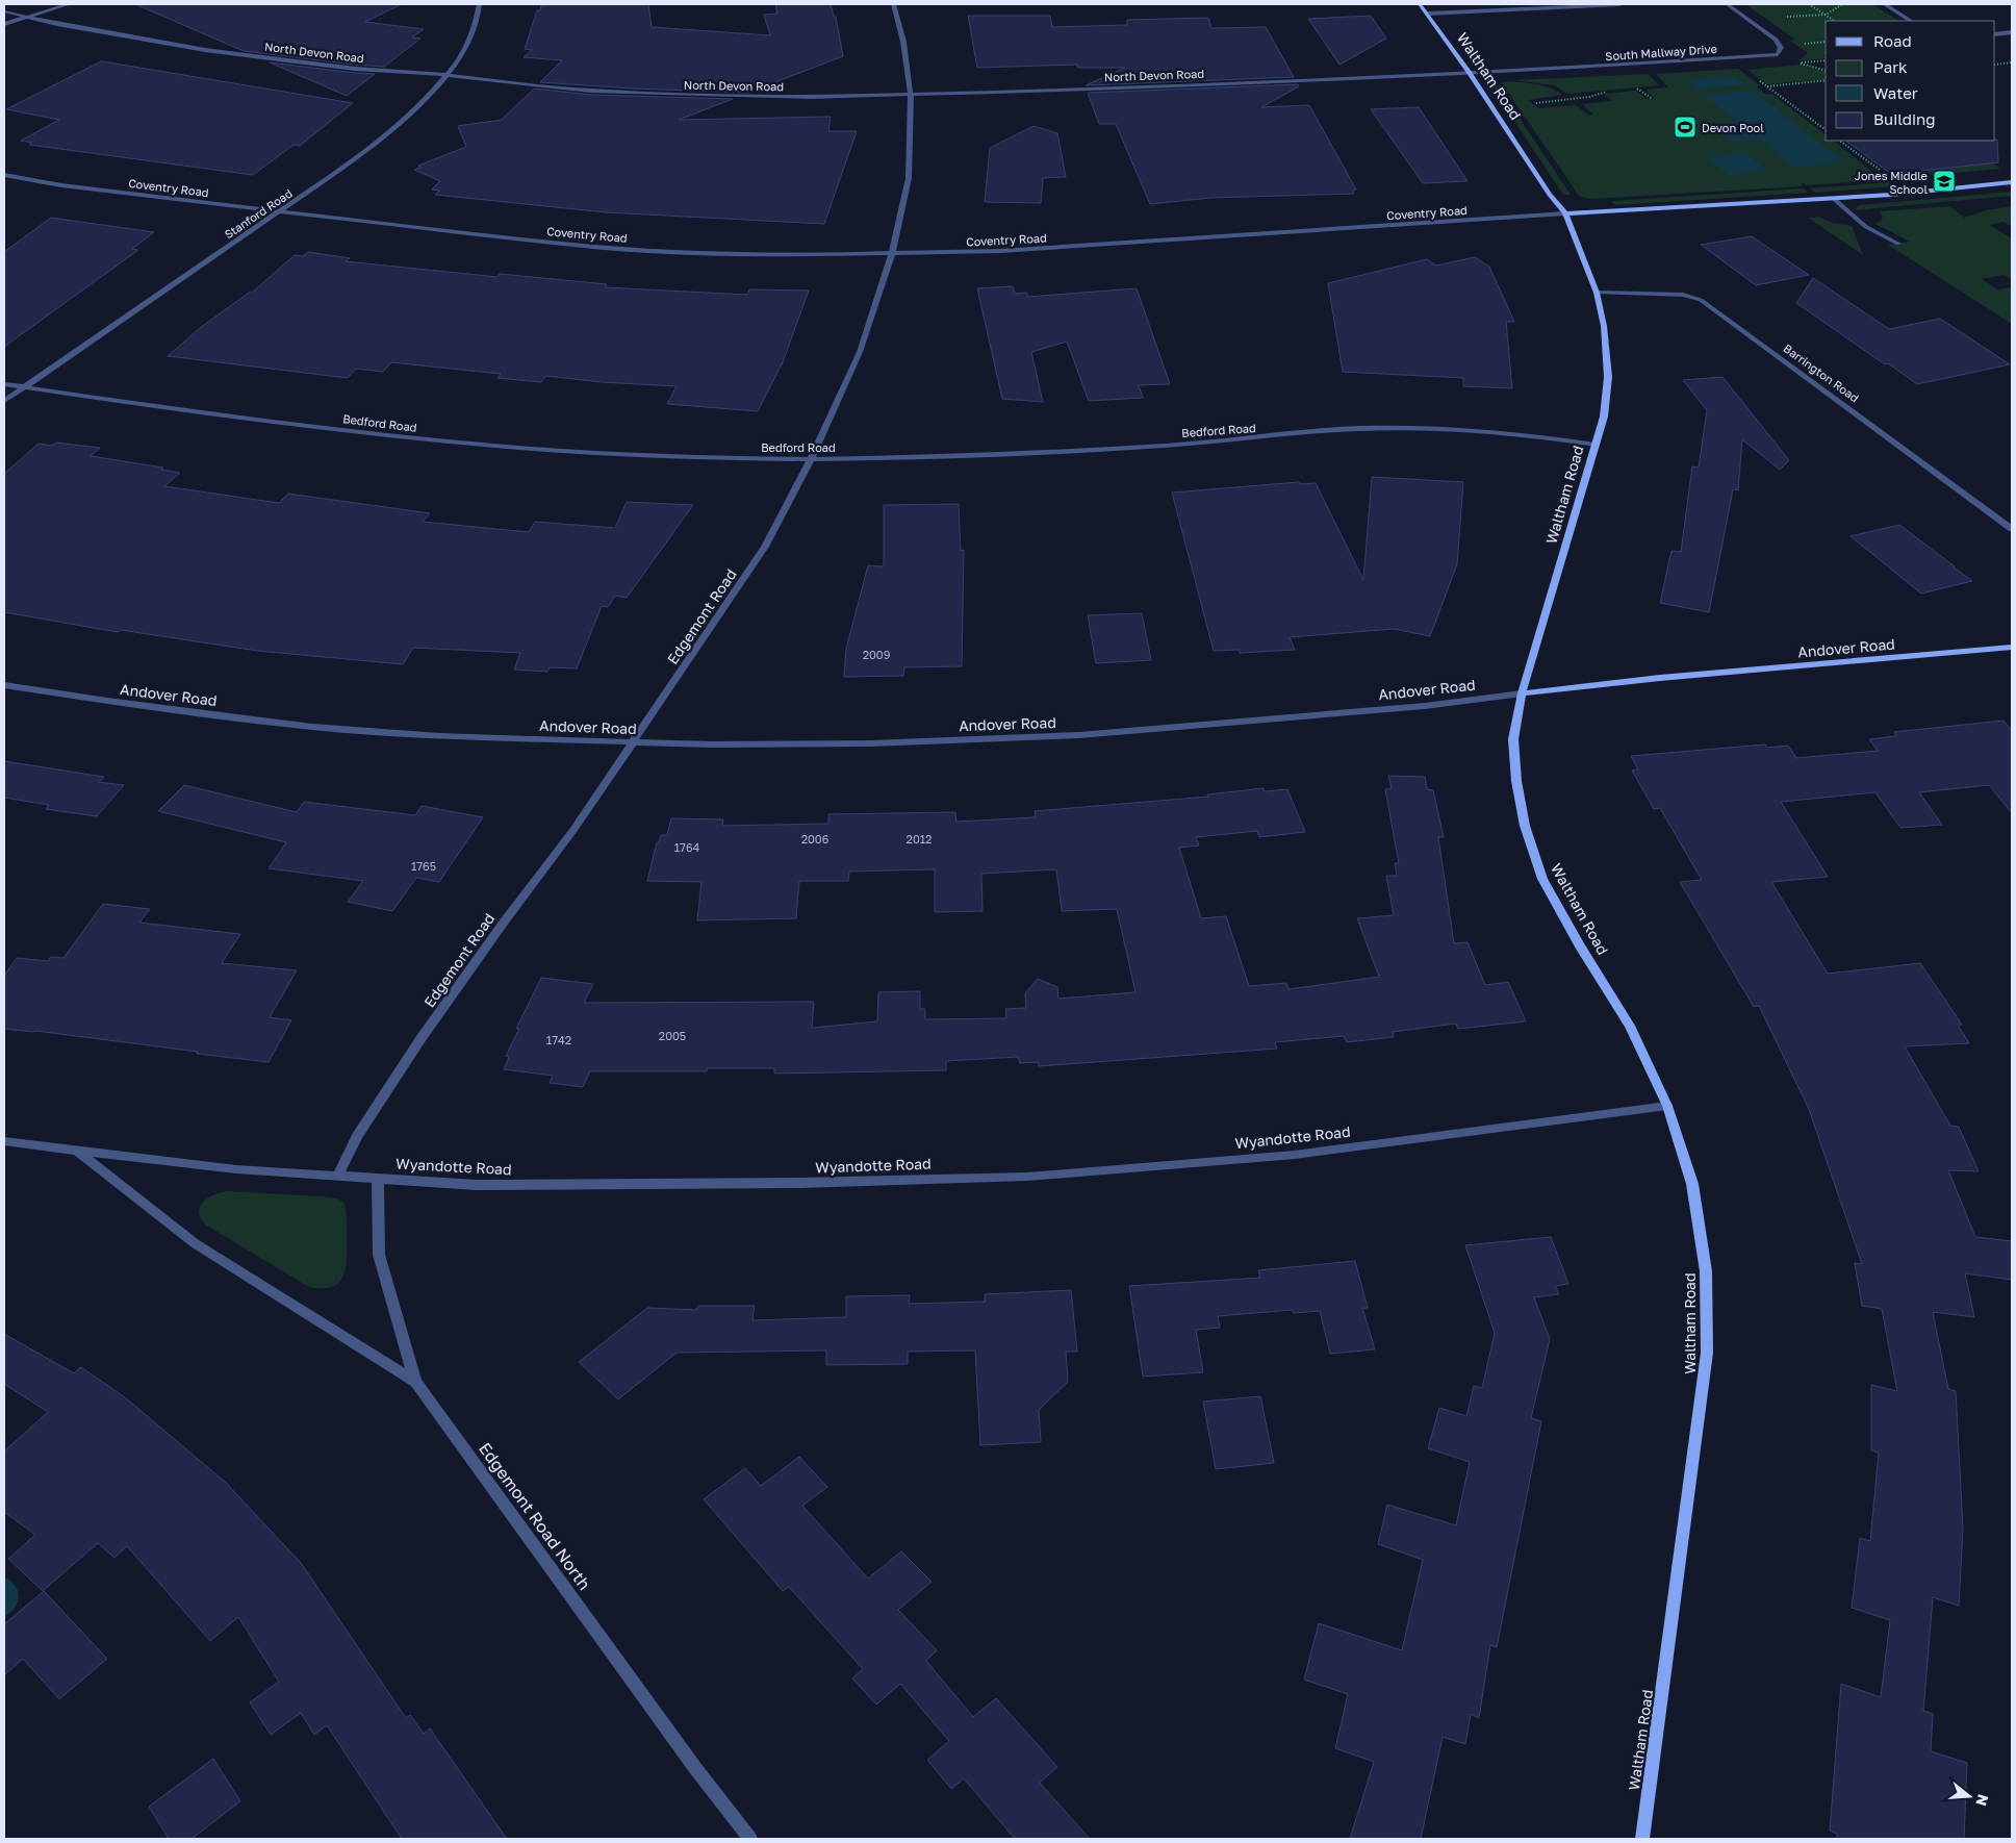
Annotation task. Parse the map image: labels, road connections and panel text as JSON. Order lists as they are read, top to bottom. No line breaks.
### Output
{"streets":{"street":["North Devon Road","South Mallway Drive","Waltham Road","Coventry Road","Stanford Road","Barrington Road","Bedford Road","Edgemont Road","Andover Road","Wyandotte Road","Edgemont Road North"]},"crossings":[["North Devon Road","South Mallway Drive"],["North Devon Road","Waltham Road"],["North Devon Road","Stanford Road"],["North Devon Road","Edgemont Road"],["South Mallway Drive","Waltham Road"],["Waltham Road","Coventry Road"],["Waltham Road","Barrington Road"],["Waltham Road","Bedford Road"],["Waltham Road","Andover Road"],["Waltham Road","Wyandotte Road"],["Coventry Road","Stanford Road"],["Coventry Road","Edgemont Road"],["Stanford Road","Bedford Road"],["Bedford Road","Edgemont Road"],["Edgemont Road","Andover Road"],["Edgemont Road","Wyandotte Road"],["Wyandotte Road","Edgemont Road North"]],"places":{"sports":["Devon Pool"],"school or university":["Jones Middle School"]},"house_numbers":["2009","2006","2012","1764","1765","2005","1742"],"legend":["Road","Park","Water","Building"],"north":"right"}
